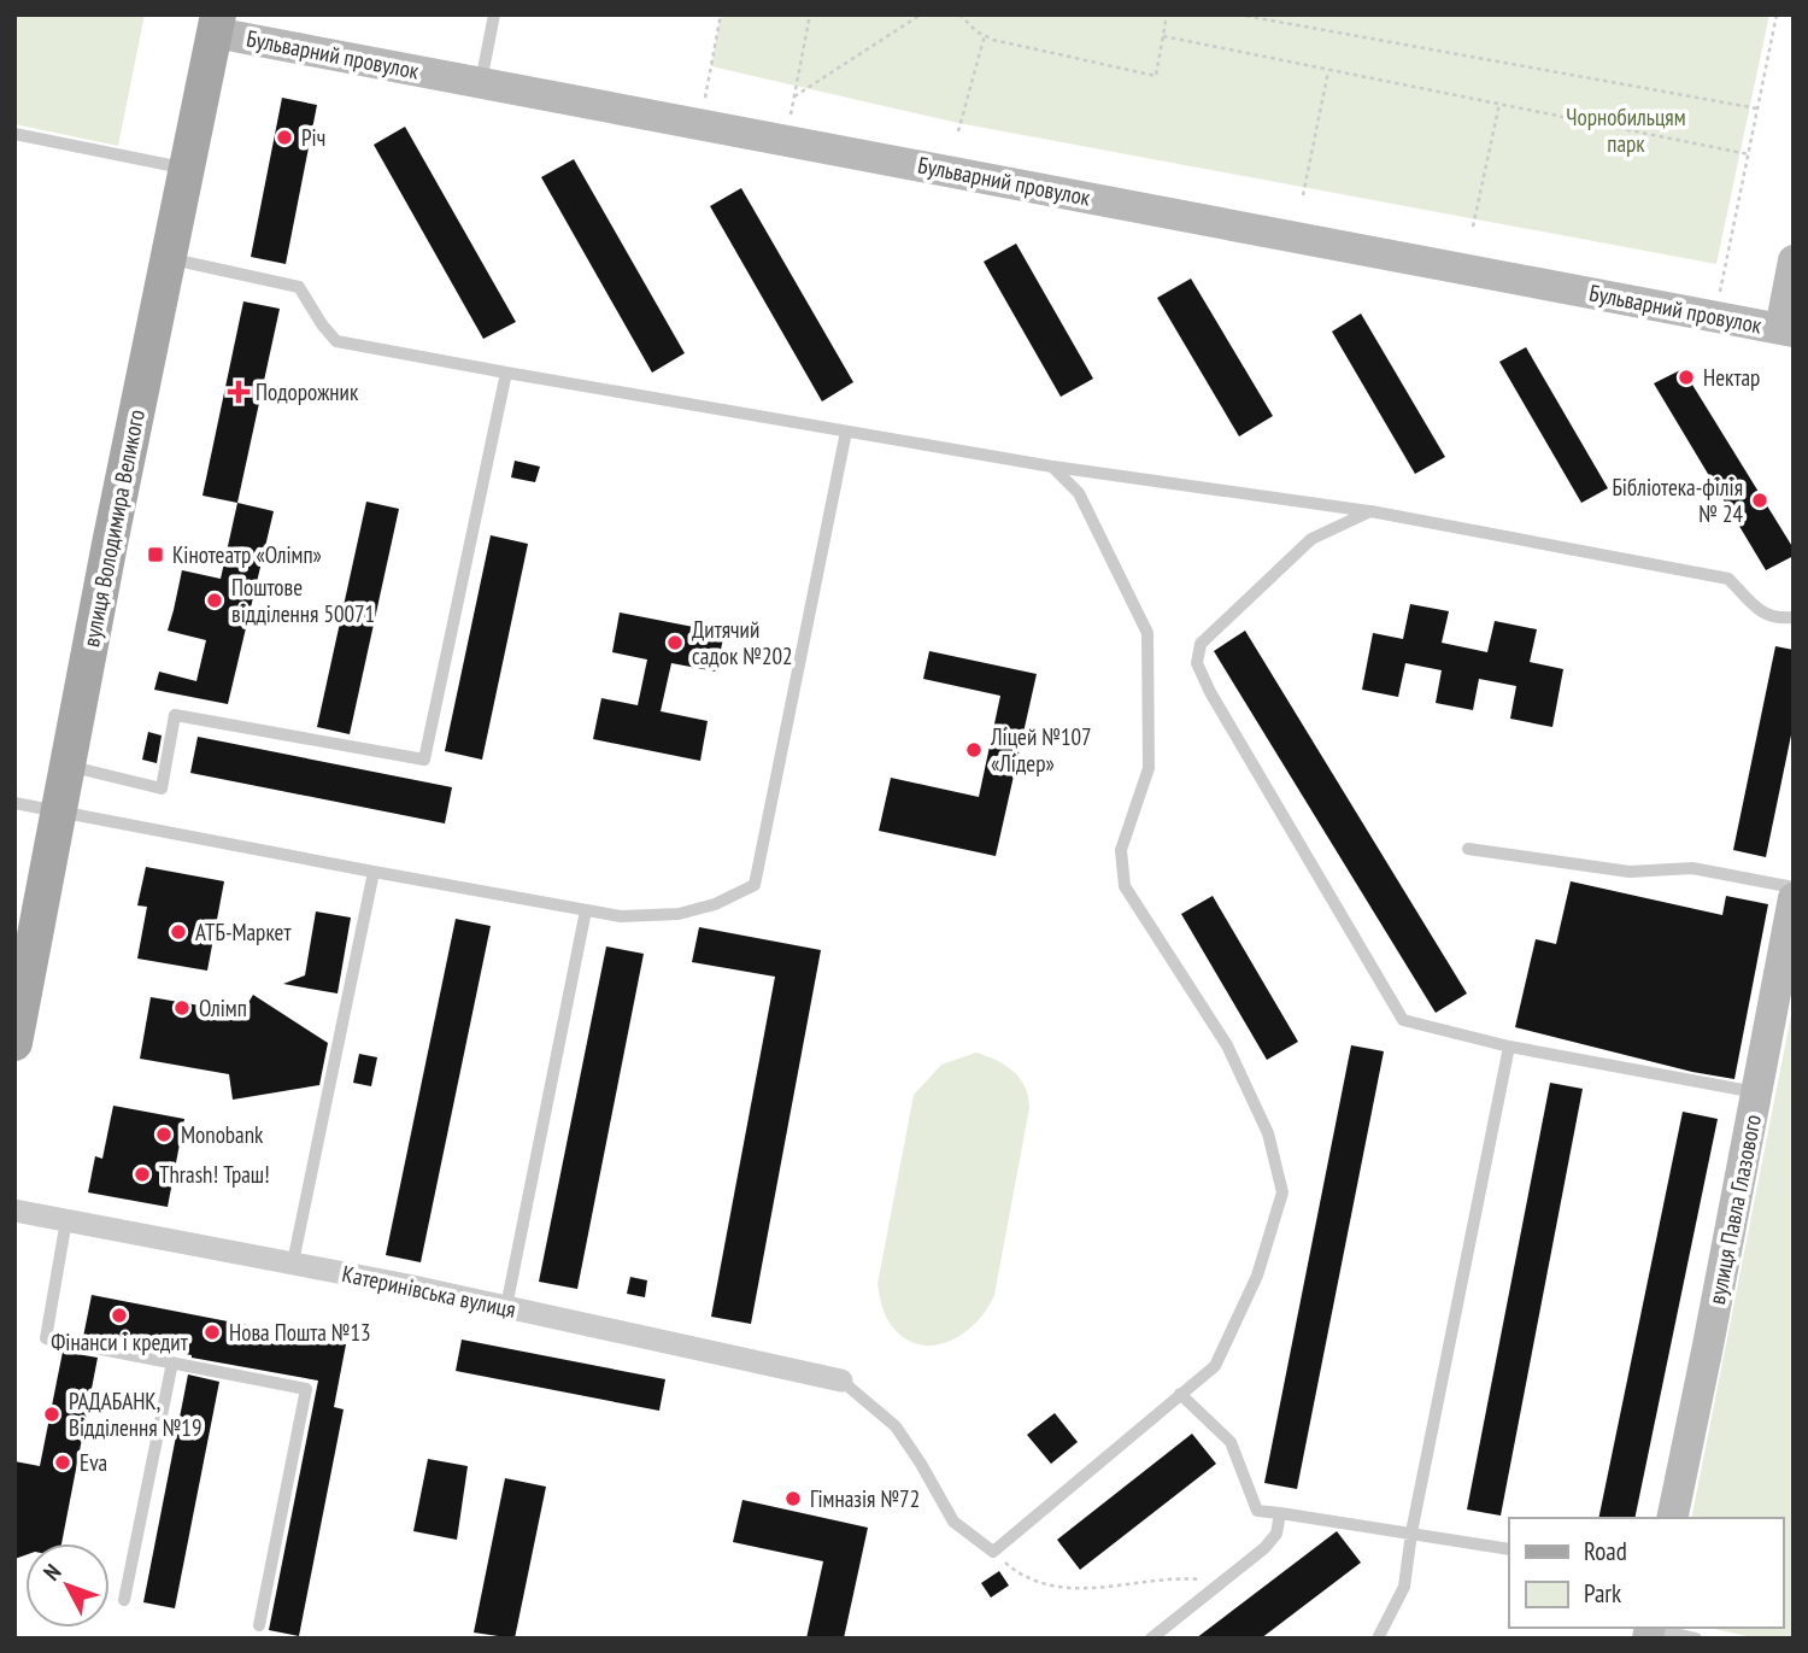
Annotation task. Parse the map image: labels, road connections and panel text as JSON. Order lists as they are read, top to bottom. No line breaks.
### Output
{"streets":{"main road":["вулиця Володимира Великого"],"street":["Бульварний провулок","вулиця Павла Глазового","Катеринівська вулиця"]},"crossings":[["Бульварний провулок","вулиця Володимира Великого"]],"parks":["Чорнобильцям парк"],"places":{"other":["Річ","Нектар","Бібліотека-філія № 24","Поштове відділення 50071","Дитячий садок №202","Ліцей №107 «Лідер»","АТБ-Маркет","Олімп","Monobank","Thrash! Траш!","Фінанси і кредит","Нова Пошта №13","РАДАБАНК, Відділення №19","Eva","Гімназія №72"],"health":["Подорожник"],"transit":["Кінотеатр «Олімп»"]},"legend":["Road","Park"],"north":"top left"}
